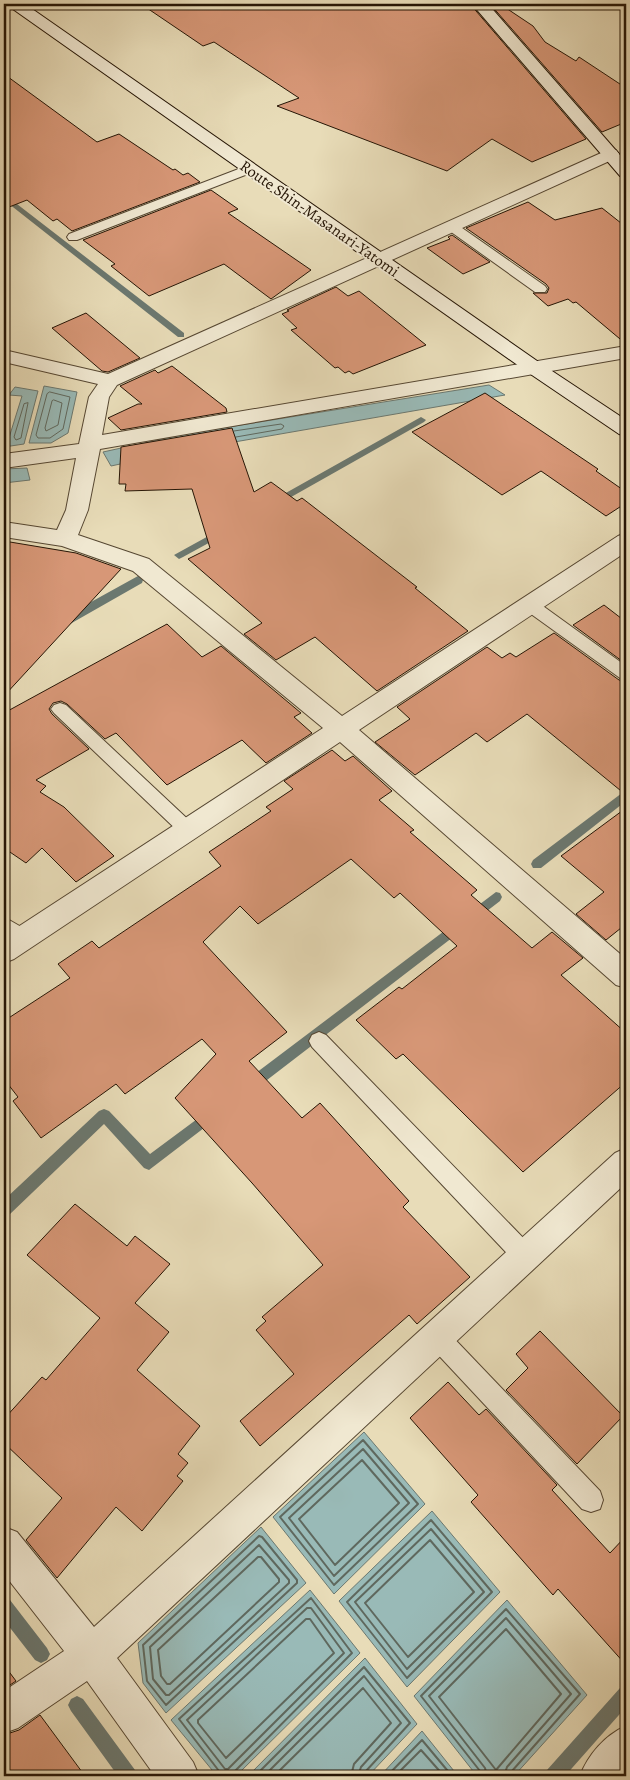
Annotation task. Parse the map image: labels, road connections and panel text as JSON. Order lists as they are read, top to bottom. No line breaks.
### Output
{"streets":{"street":["Route Shin-Masanari-Yatomi"]}}
